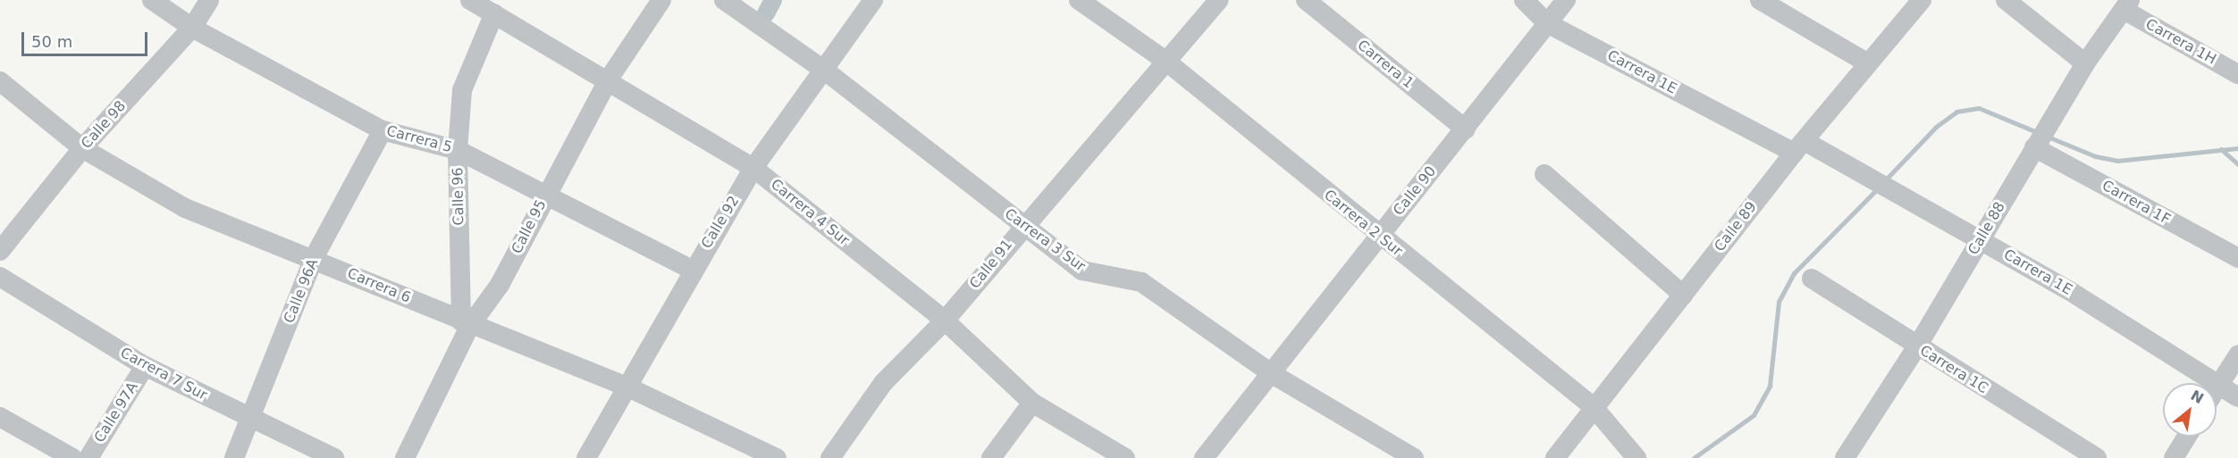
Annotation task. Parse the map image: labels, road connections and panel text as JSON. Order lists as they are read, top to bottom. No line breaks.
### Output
{"streets":{"street":["Carrera 1H","Carrera 1","Carrera 1E","Calle 98","Carrera 5","Calle 90","Calle 96","Carrera 1F","Carrera 4 Sur","Calle 92","Carrera 2 Sur","Calle 95","Calle 89","Calle 88","Carrera 3 Sur","Calle 91","Carrera 6","Calle 96A","Carrera 1C","Carrera 7 Sur","Calle 97A"]},"crossings":[["Carrera 1H","Calle 88"],["Carrera 1","Calle 90"],["Carrera 1E","Calle 90"],["Carrera 1E","Calle 89"],["Carrera 1E","Calle 88"],["Calle 98","Carrera 5"],["Calle 98","Carrera 6"],["Carrera 5","Calle 96"],["Carrera 5","Calle 92"],["Carrera 5","Calle 95"],["Carrera 5","Calle 96A"],["Calle 90","Carrera 2 Sur"],["Calle 90","Carrera 3 Sur"],["Calle 96","Carrera 4 Sur"],["Calle 96","Calle 95"],["Calle 96","Carrera 6"],["Carrera 1F","Calle 88"],["Carrera 4 Sur","Calle 92"],["Carrera 4 Sur","Calle 95"],["Carrera 4 Sur","Calle 91"],["Calle 92","Carrera 3 Sur"],["Calle 92","Carrera 6"],["Carrera 2 Sur","Calle 89"],["Carrera 2 Sur","Calle 91"],["Calle 95","Carrera 6"],["Calle 88","Carrera 1C"],["Carrera 3 Sur","Calle 91"],["Carrera 6","Calle 96A"],["Calle 96A","Carrera 7 Sur"],["Carrera 7 Sur","Calle 97A"]],"scale_bar":"50 m","north":"top right"}
